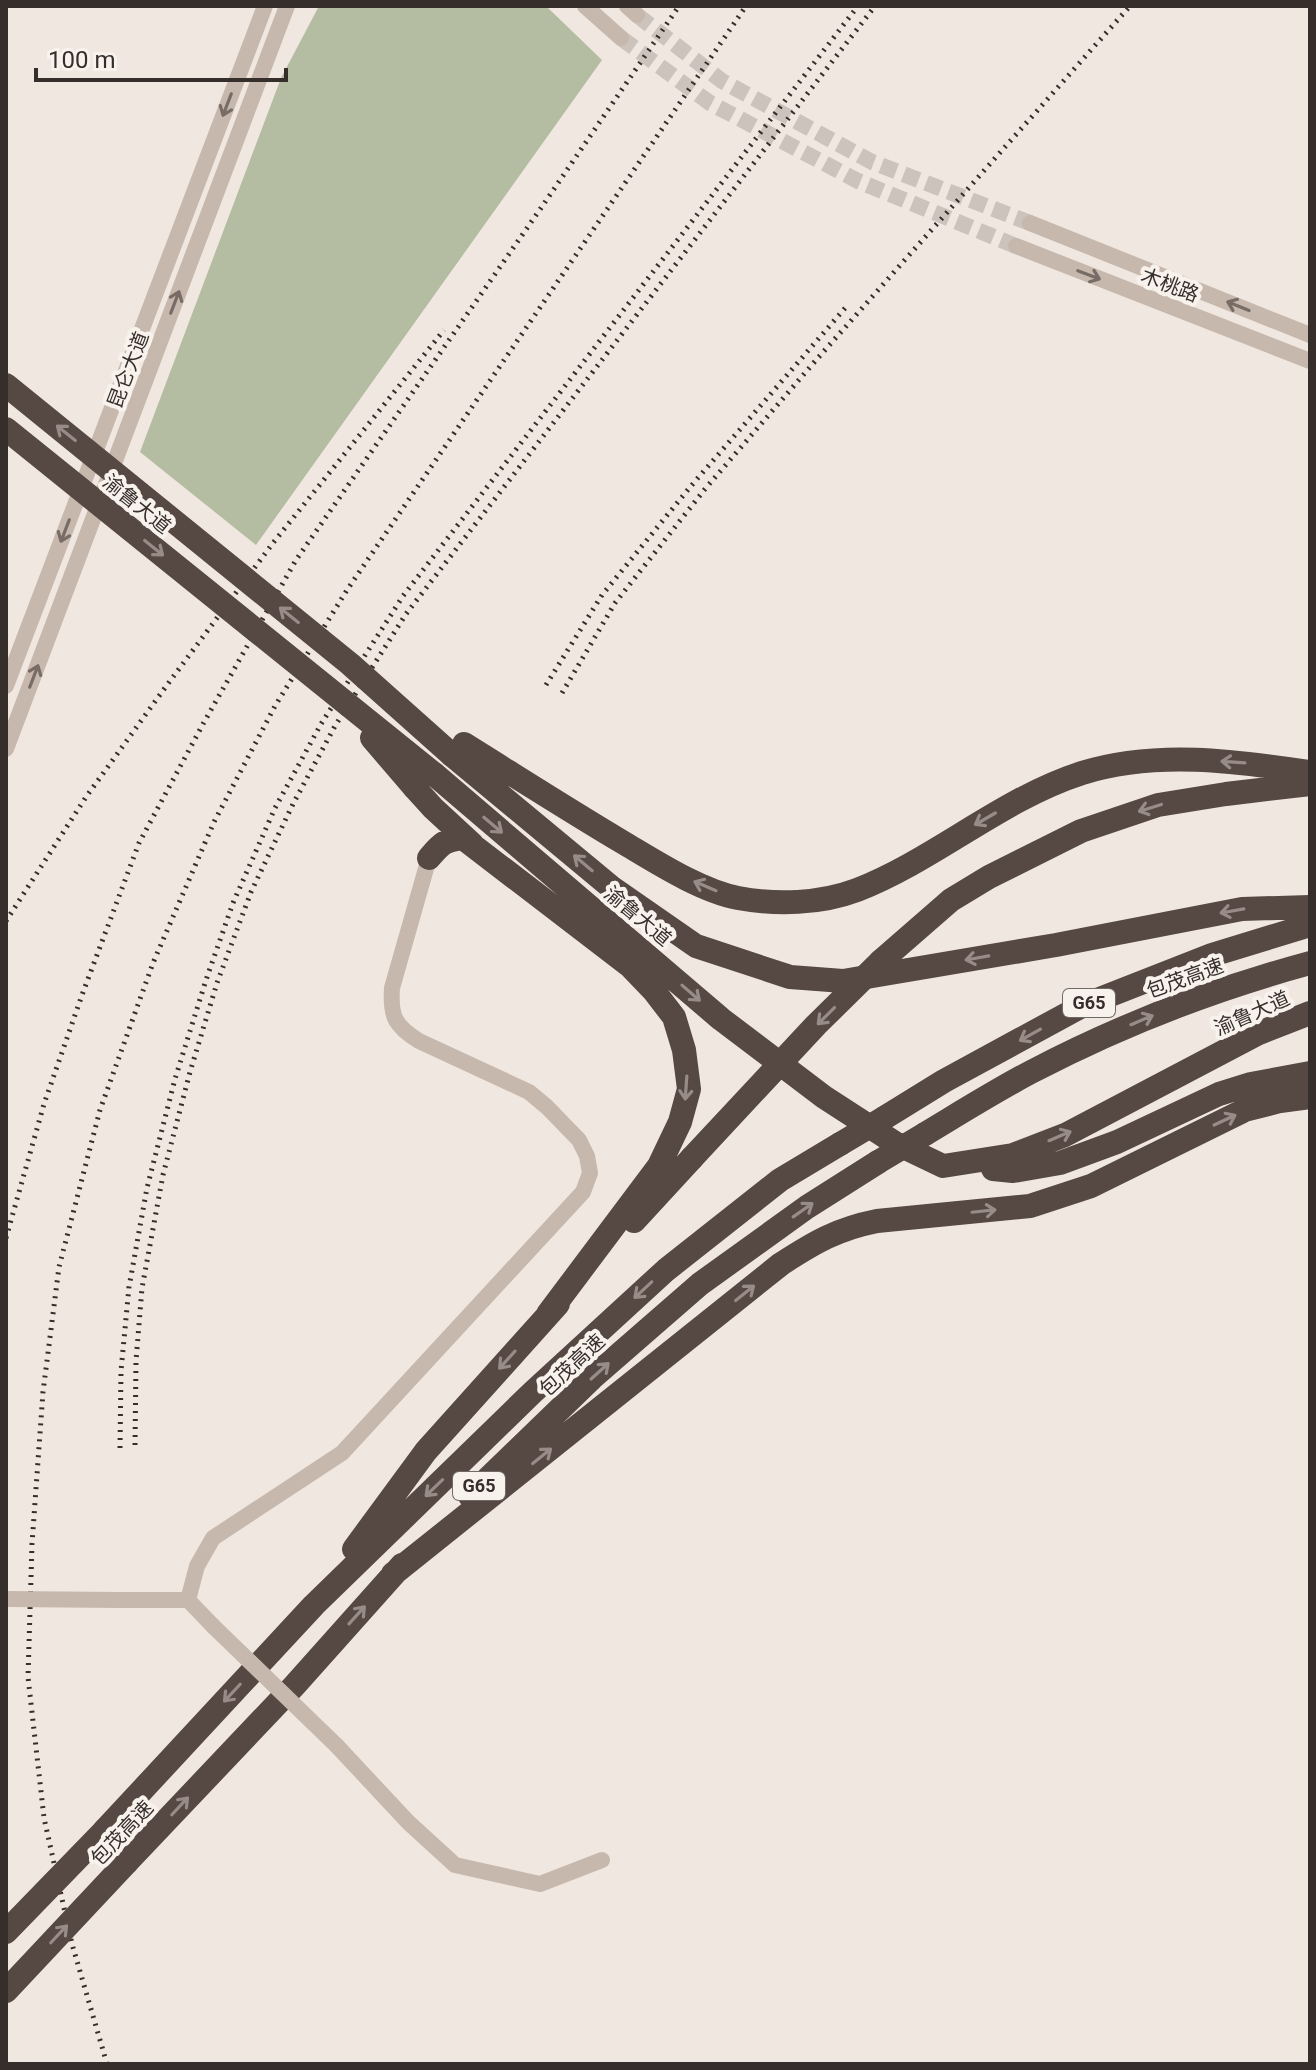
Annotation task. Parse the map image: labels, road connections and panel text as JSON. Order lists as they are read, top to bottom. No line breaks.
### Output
{"streets":{"highway":["渝鲁大道","包茂高速","G65"],"street":["木桃路","昆仑大道"]},"scale_bar":"100 m"}
